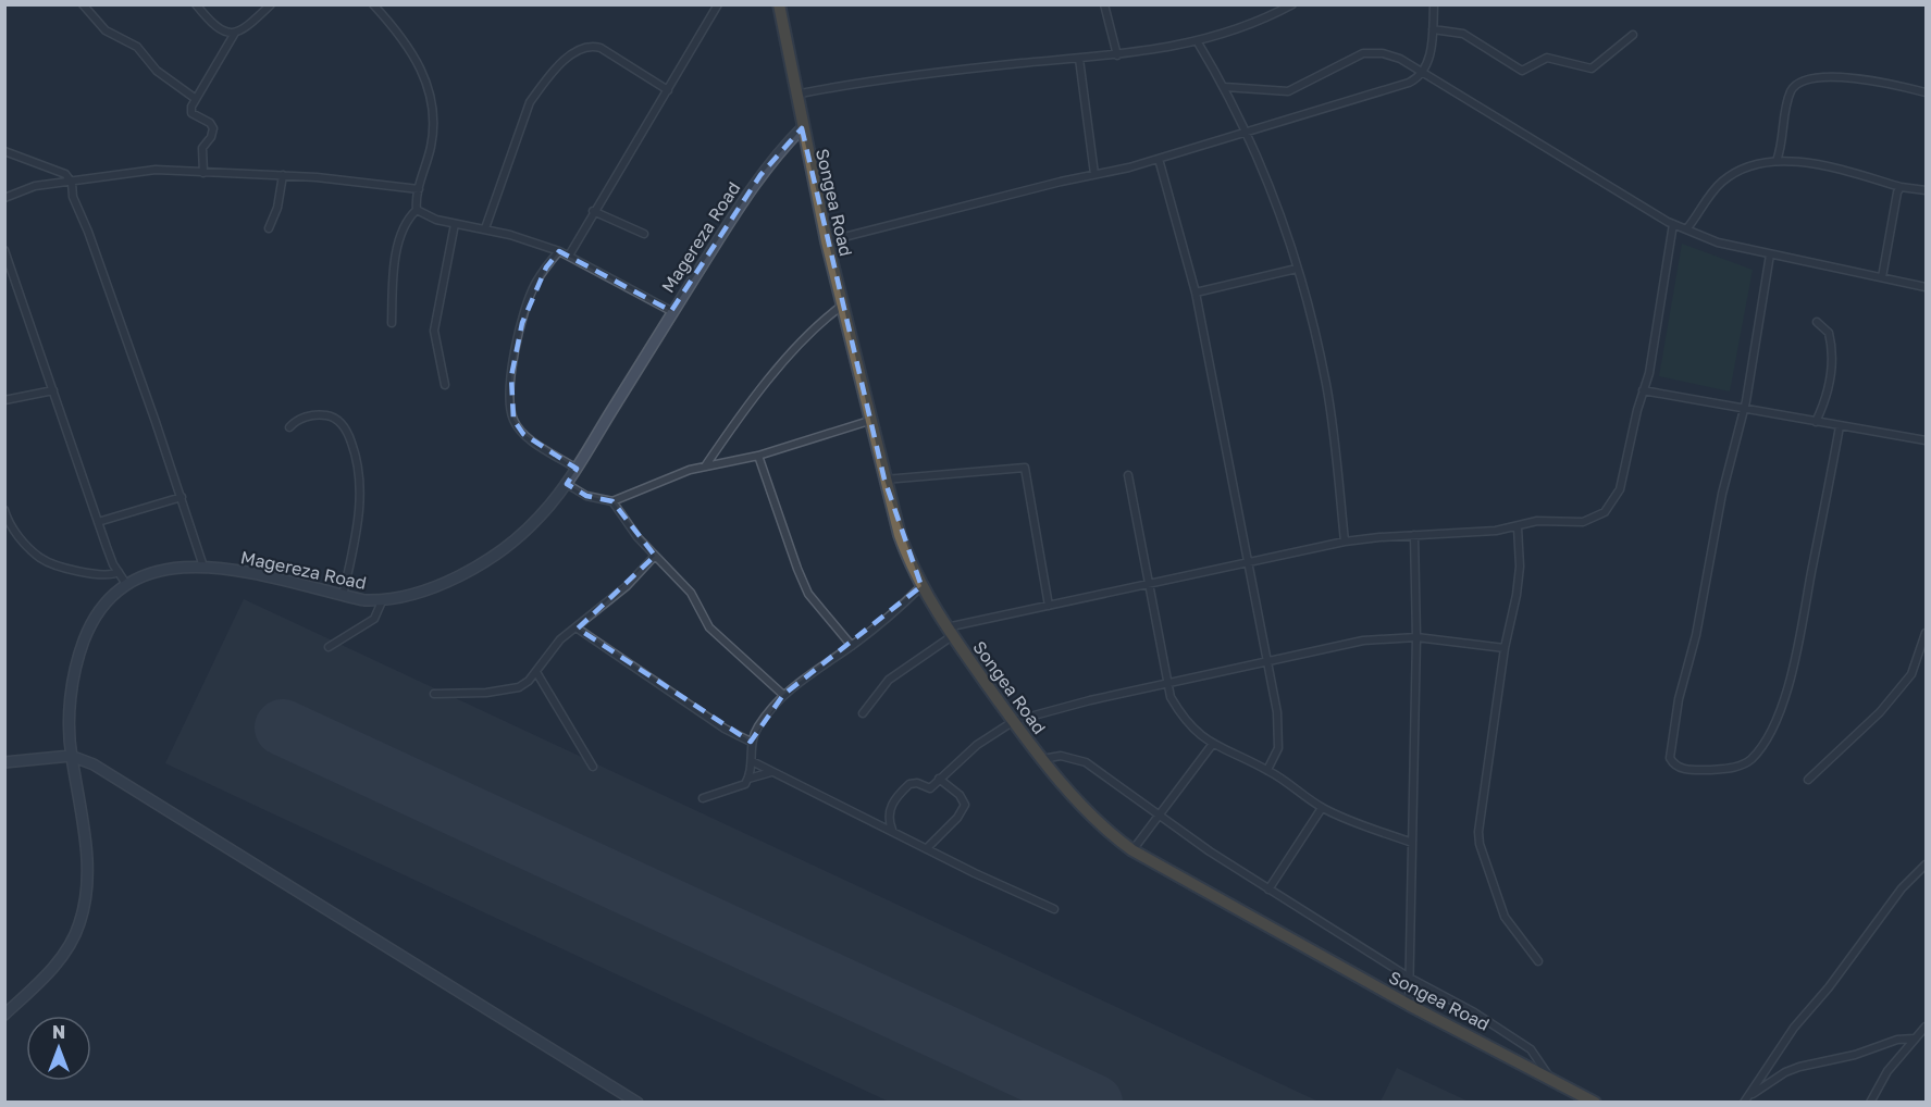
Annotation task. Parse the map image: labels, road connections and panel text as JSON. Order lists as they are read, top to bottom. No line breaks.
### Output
{"streets":{"highway":["Songea Road"],"street":["Magereza Road"]},"crossings":[["Songea Road","Magereza Road"]],"north":"top"}
